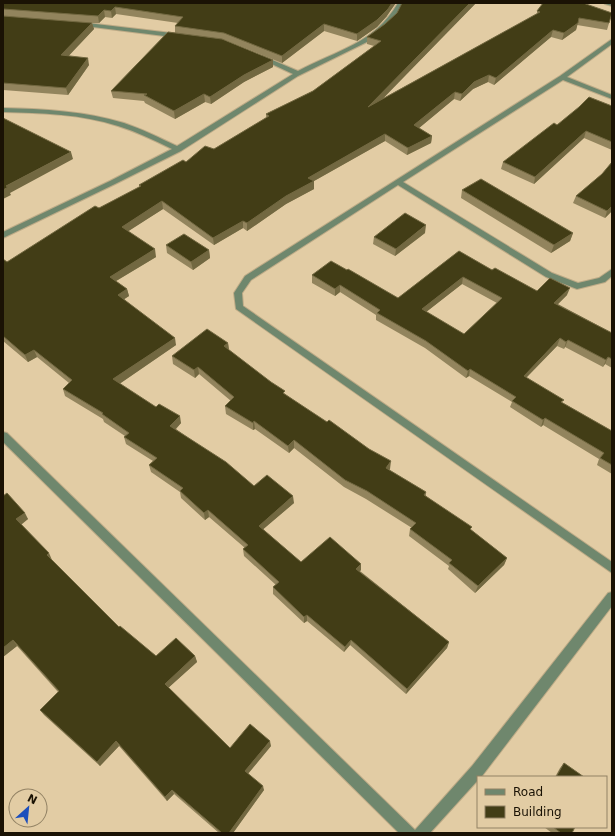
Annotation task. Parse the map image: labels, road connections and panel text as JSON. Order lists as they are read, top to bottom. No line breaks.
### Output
{"legend":["Road","Building"],"north":"top right"}
